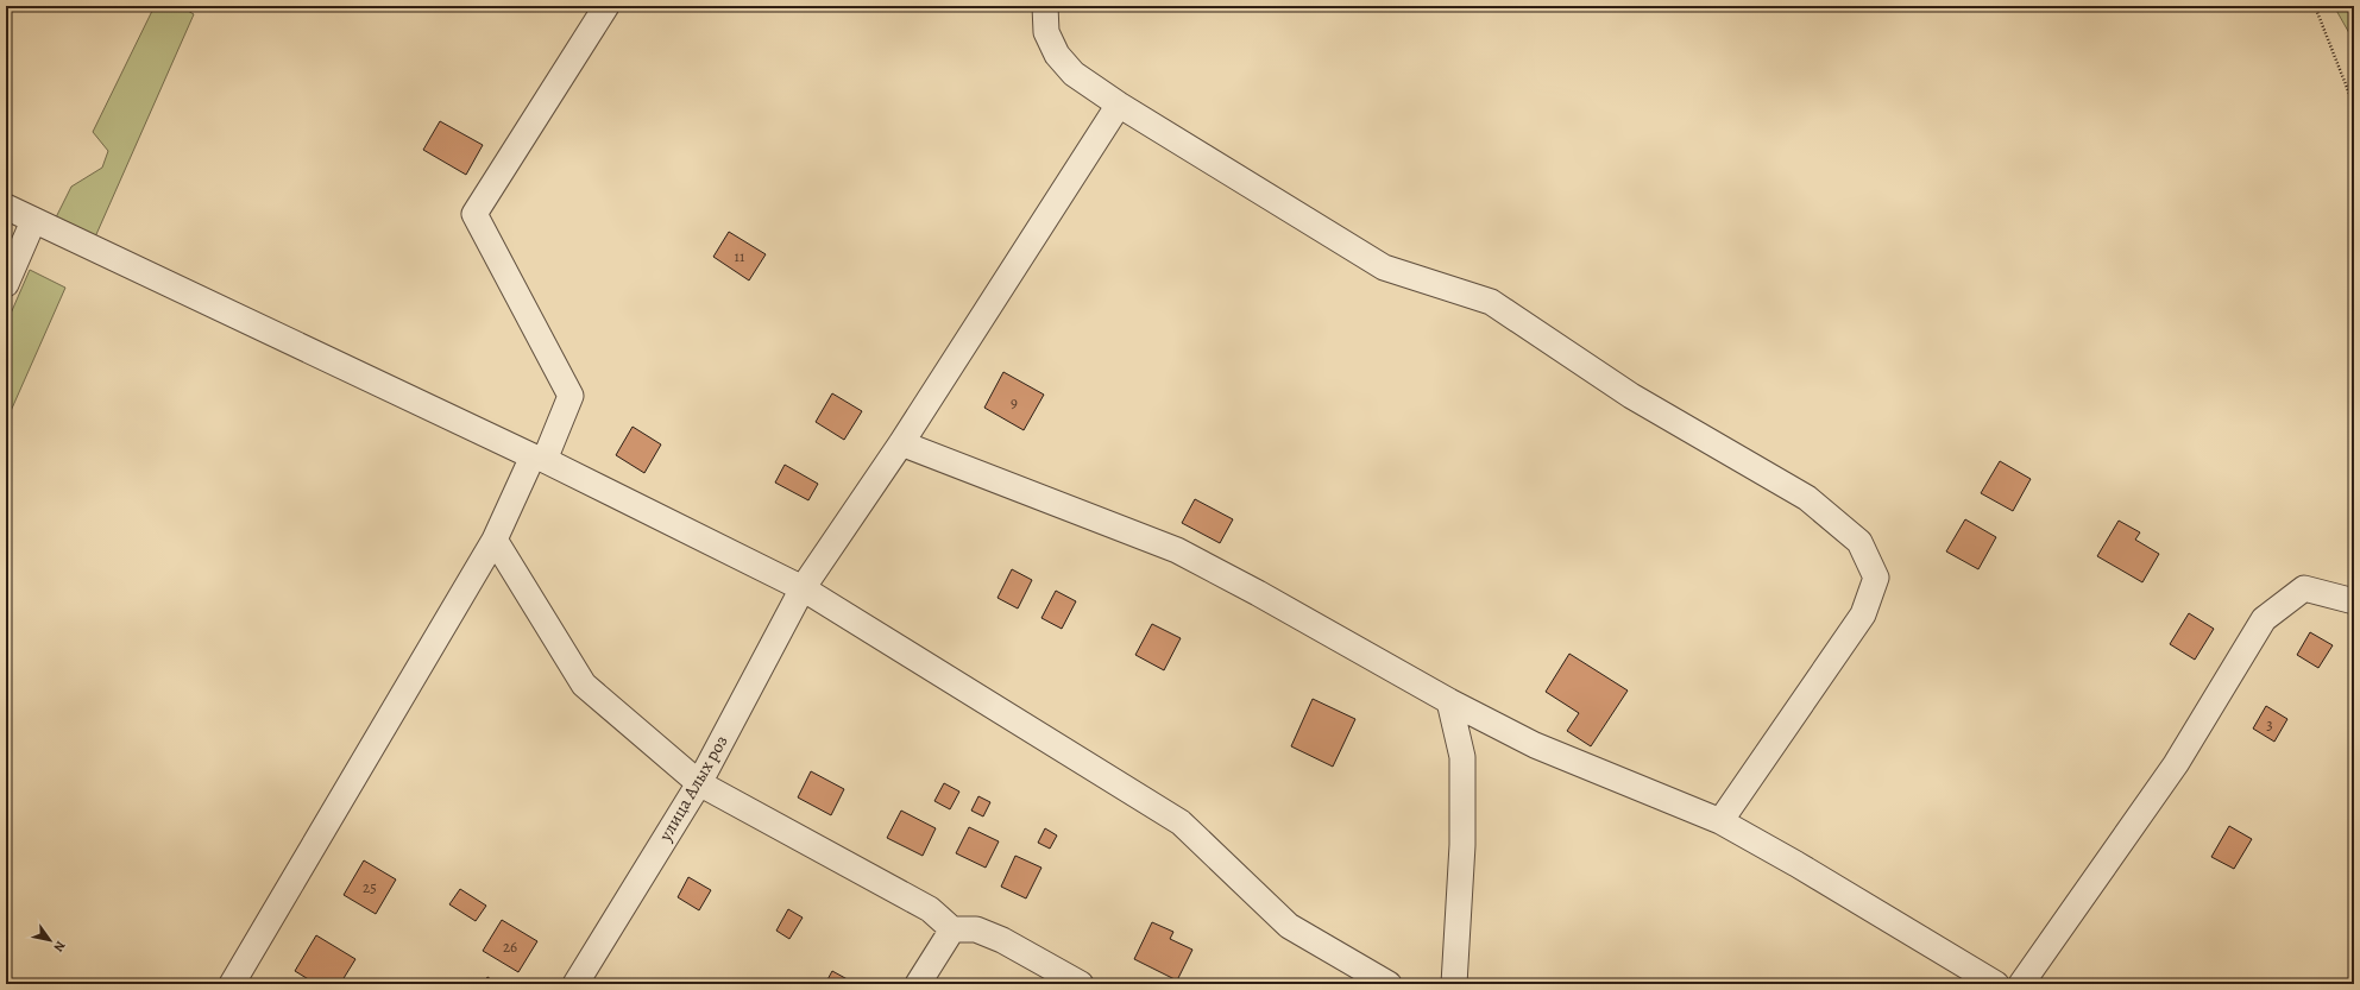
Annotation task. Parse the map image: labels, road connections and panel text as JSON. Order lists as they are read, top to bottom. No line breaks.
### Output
{"streets":{"street":["улица Алых роз"]},"house_numbers":["11","9","3","25","26"],"north":"bottom right"}
